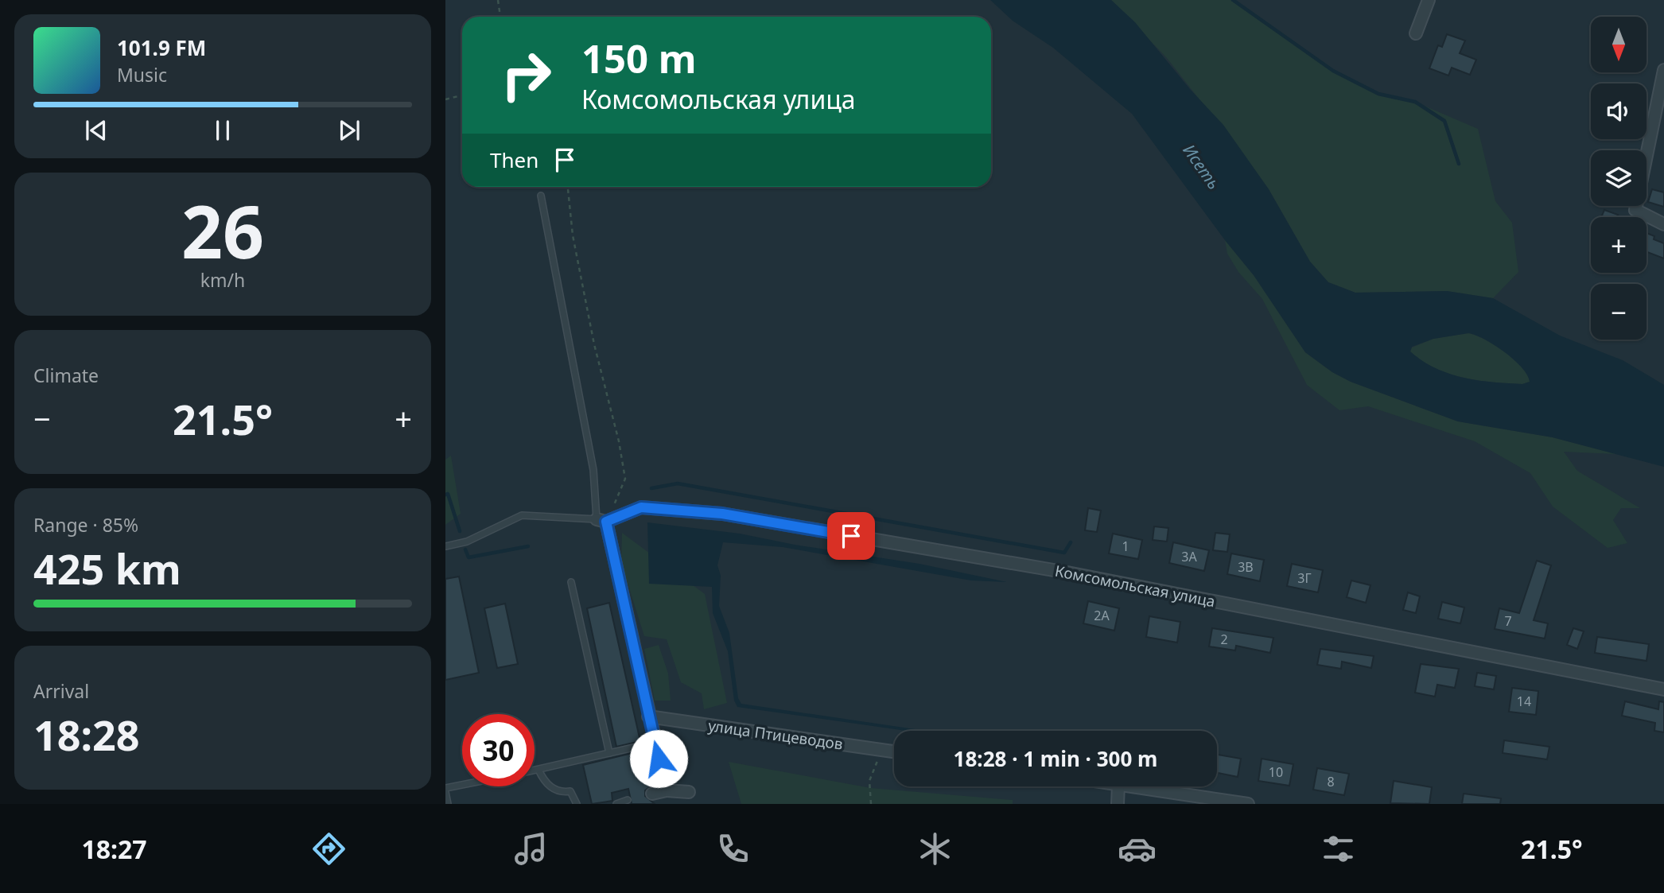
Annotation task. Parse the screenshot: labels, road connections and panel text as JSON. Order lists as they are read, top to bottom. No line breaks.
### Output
{"streets":{"street":["Комсомольская улица","улица Птицеводов"]},"water":["Исеть"],"house_numbers":["1","3А","3В","3Г","2А","7","2","14","10","8"],"north":"bottom","page":{"map_buttons":["+","−"],"turn":["150 m","Комсомольская улица"],"song":["101.9 FM","Music"],"then":"Then","tile":[["26","km/h"],"Climate",["Range · 85%","425 km"],["Arrival","18:28"]],"heat":["−","21.5°","+"],"limit":"30","trip":"18:28 · 1 min · 300 m","tabs":["18:27","21.5°"]}}
